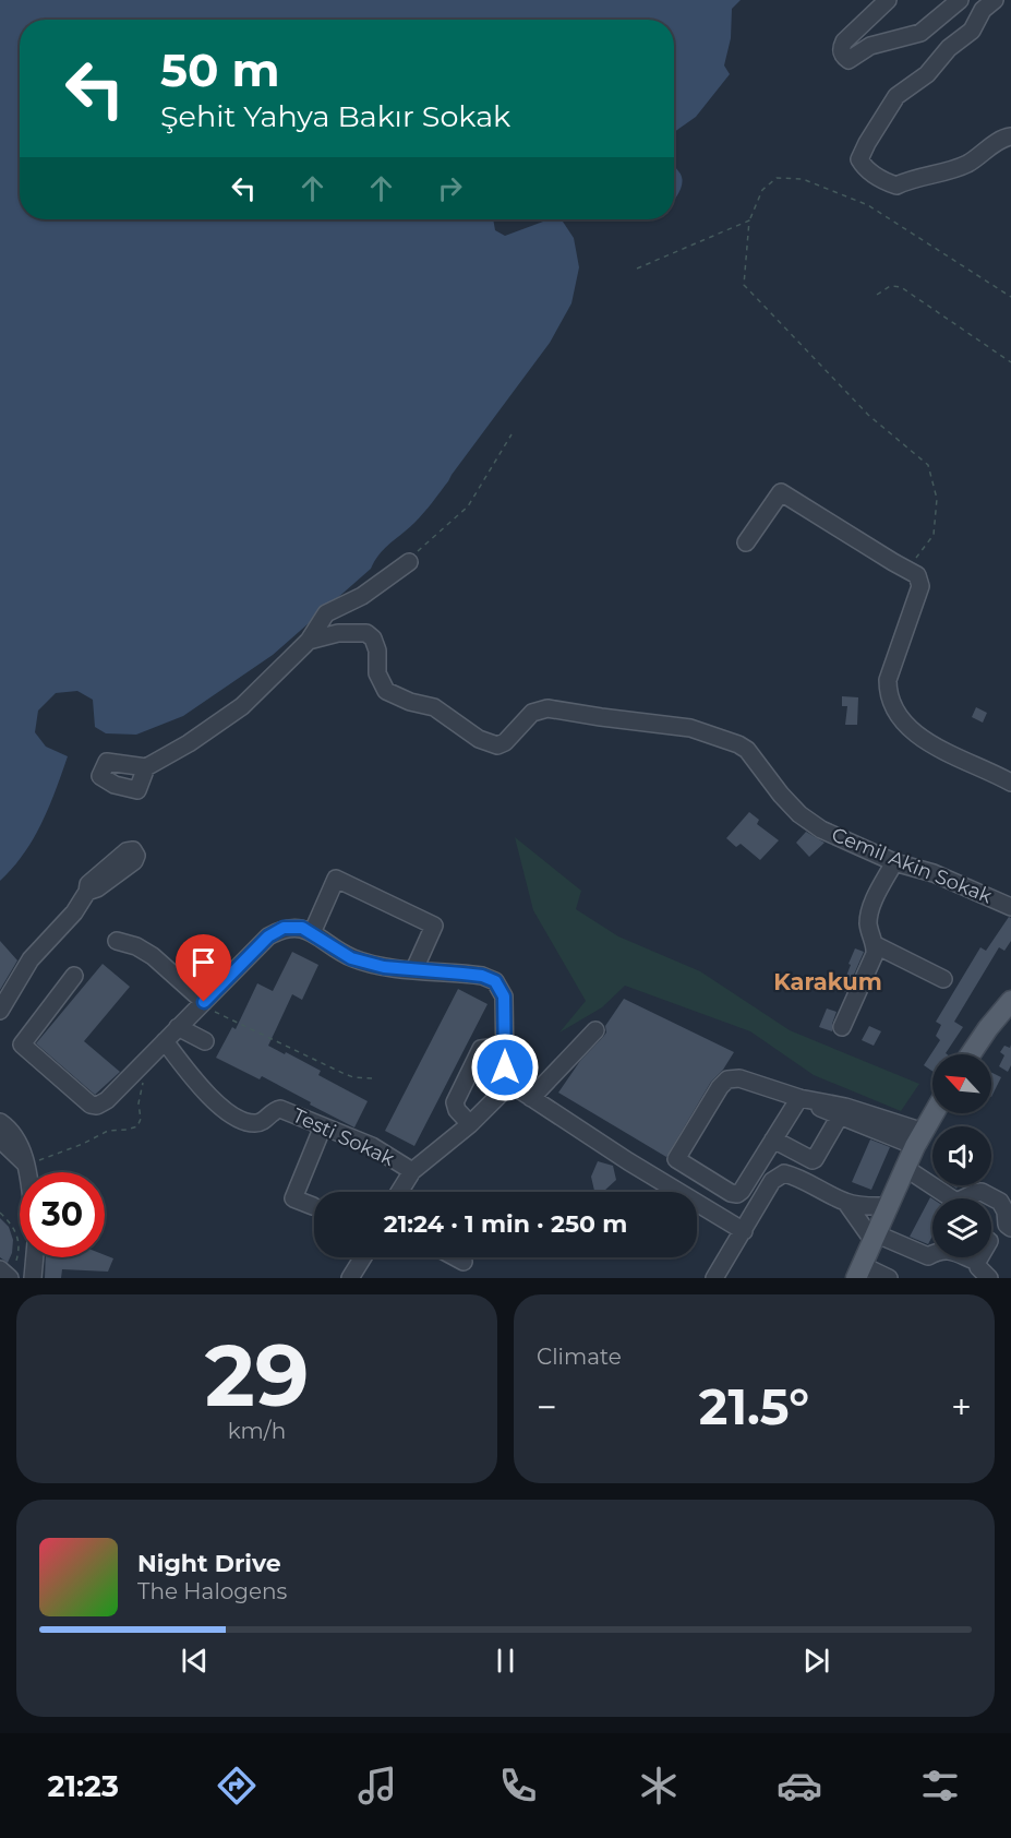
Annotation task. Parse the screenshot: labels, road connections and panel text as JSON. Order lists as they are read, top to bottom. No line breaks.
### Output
{"streets":{"street":["Cemil Akin Sokak","Testi Sokak"]},"districts":["Karakum"],"north":"top left","page":{"turn":["50 m","Şehit Yahya Bakır Sokak"],"limit":"30","trip":"21:24 · 1 min · 250 m","tile":[["29","km/h"],"Climate"],"heat":["−","21.5°","+"],"song":["Night Drive","The Halogens"],"tabs":"21:23"}}
